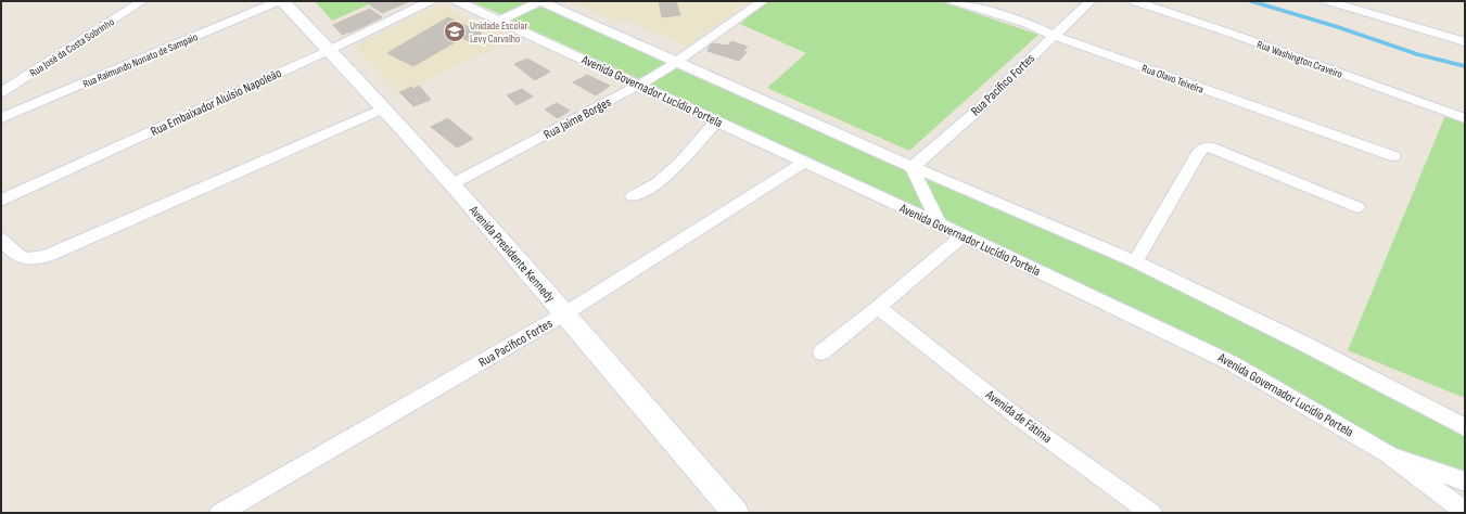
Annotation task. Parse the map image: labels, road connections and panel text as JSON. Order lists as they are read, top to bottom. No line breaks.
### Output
{"streets":{"street":["Rua José da Costa Sobrinho","Rua Washington Craveiro","Rua Raimundo Nonato de Sampaio","Rua Olavo Teixeira","Rua Pacífico Fortes","Avenida Governador Lucídio Portela","Rua Embaixador Aluísio Napoleão","Rua Jaime Borges","Avenida Presidente Kennedy","Avenida de Fátima"]},"crossings":[["Rua Raimundo Nonato de Sampaio","Avenida Presidente Kennedy"],["Rua Olavo Teixeira","Rua Pacífico Fortes"],["Rua Pacífico Fortes","Avenida Governador Lucídio Portela"],["Rua Pacífico Fortes","Avenida Presidente Kennedy"],["Avenida Governador Lucídio Portela","Rua Jaime Borges"],["Rua Embaixador Aluísio Napoleão","Avenida Presidente Kennedy"],["Rua Jaime Borges","Avenida Presidente Kennedy"]],"places":{"school or university":["Unidade Escolar Levy Carvalho"]}}
